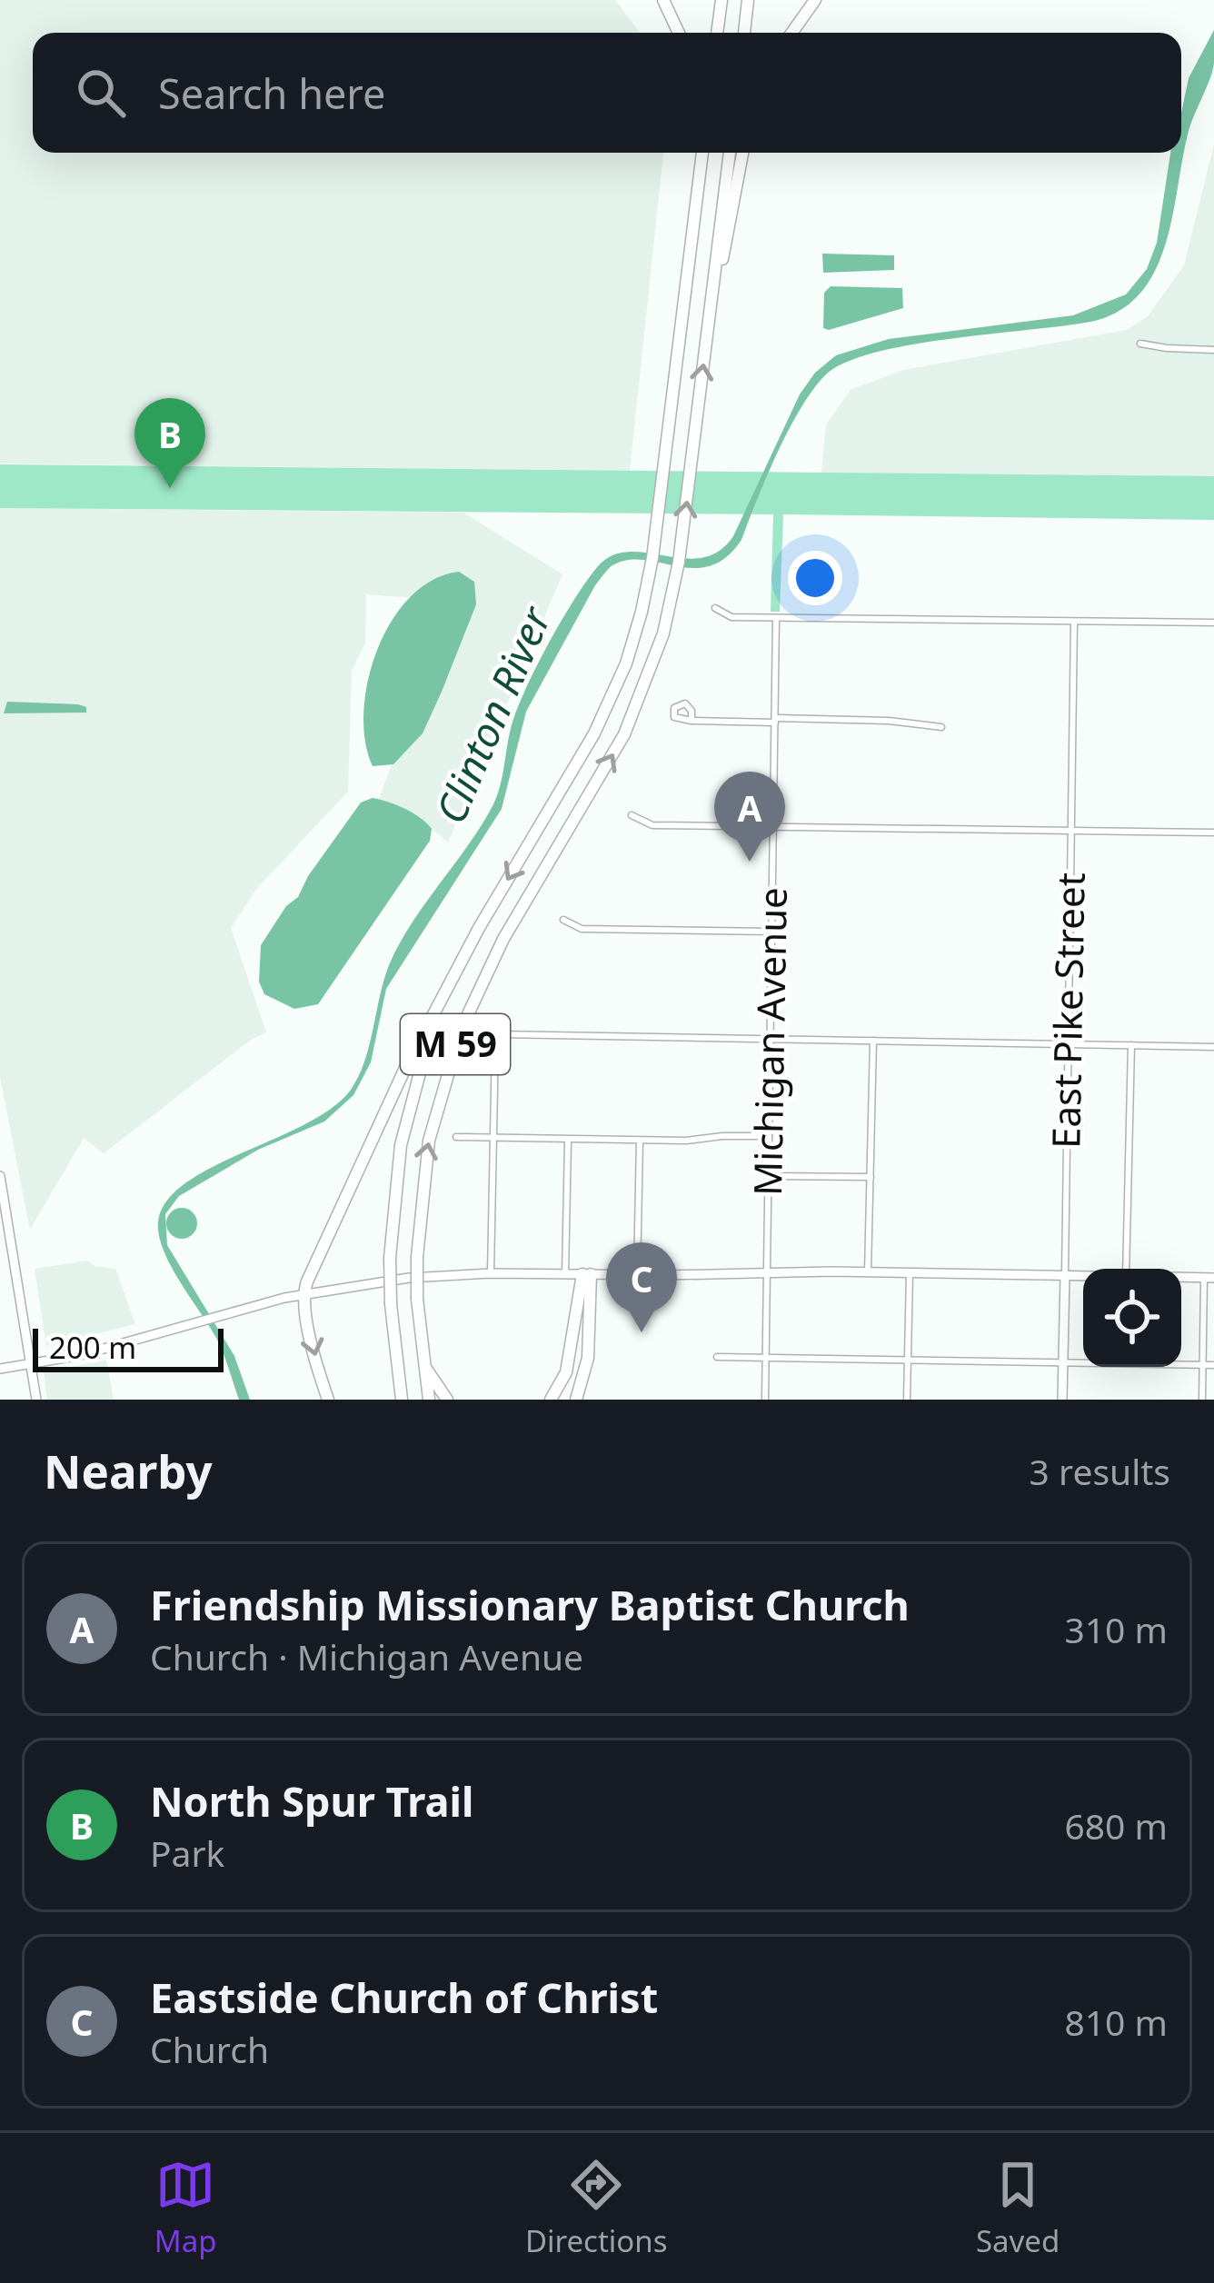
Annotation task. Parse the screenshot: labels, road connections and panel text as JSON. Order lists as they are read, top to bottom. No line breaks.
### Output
{"streets":{"highway":["M 59"],"main road":["East Pike Street"],"street":["Michigan Avenue"]},"water":["Clinton River"],"scale_bar":"200 m","page":{"search":"Search here","pins":["B","A","C"],"scale":"200 m","heading":["Nearby","3 results"],"list":[{"mark":"A","name":"Friendship Missionary Baptist Church","note":"Church · Michigan Avenue","value":"310 m"},{"mark":"B","name":"North Spur Trail","note":"Park","value":"680 m"},{"mark":"C","name":"Eastside Church of Christ","note":"Church","value":"810 m"}],"nav":["Map","Directions","Saved"]}}
